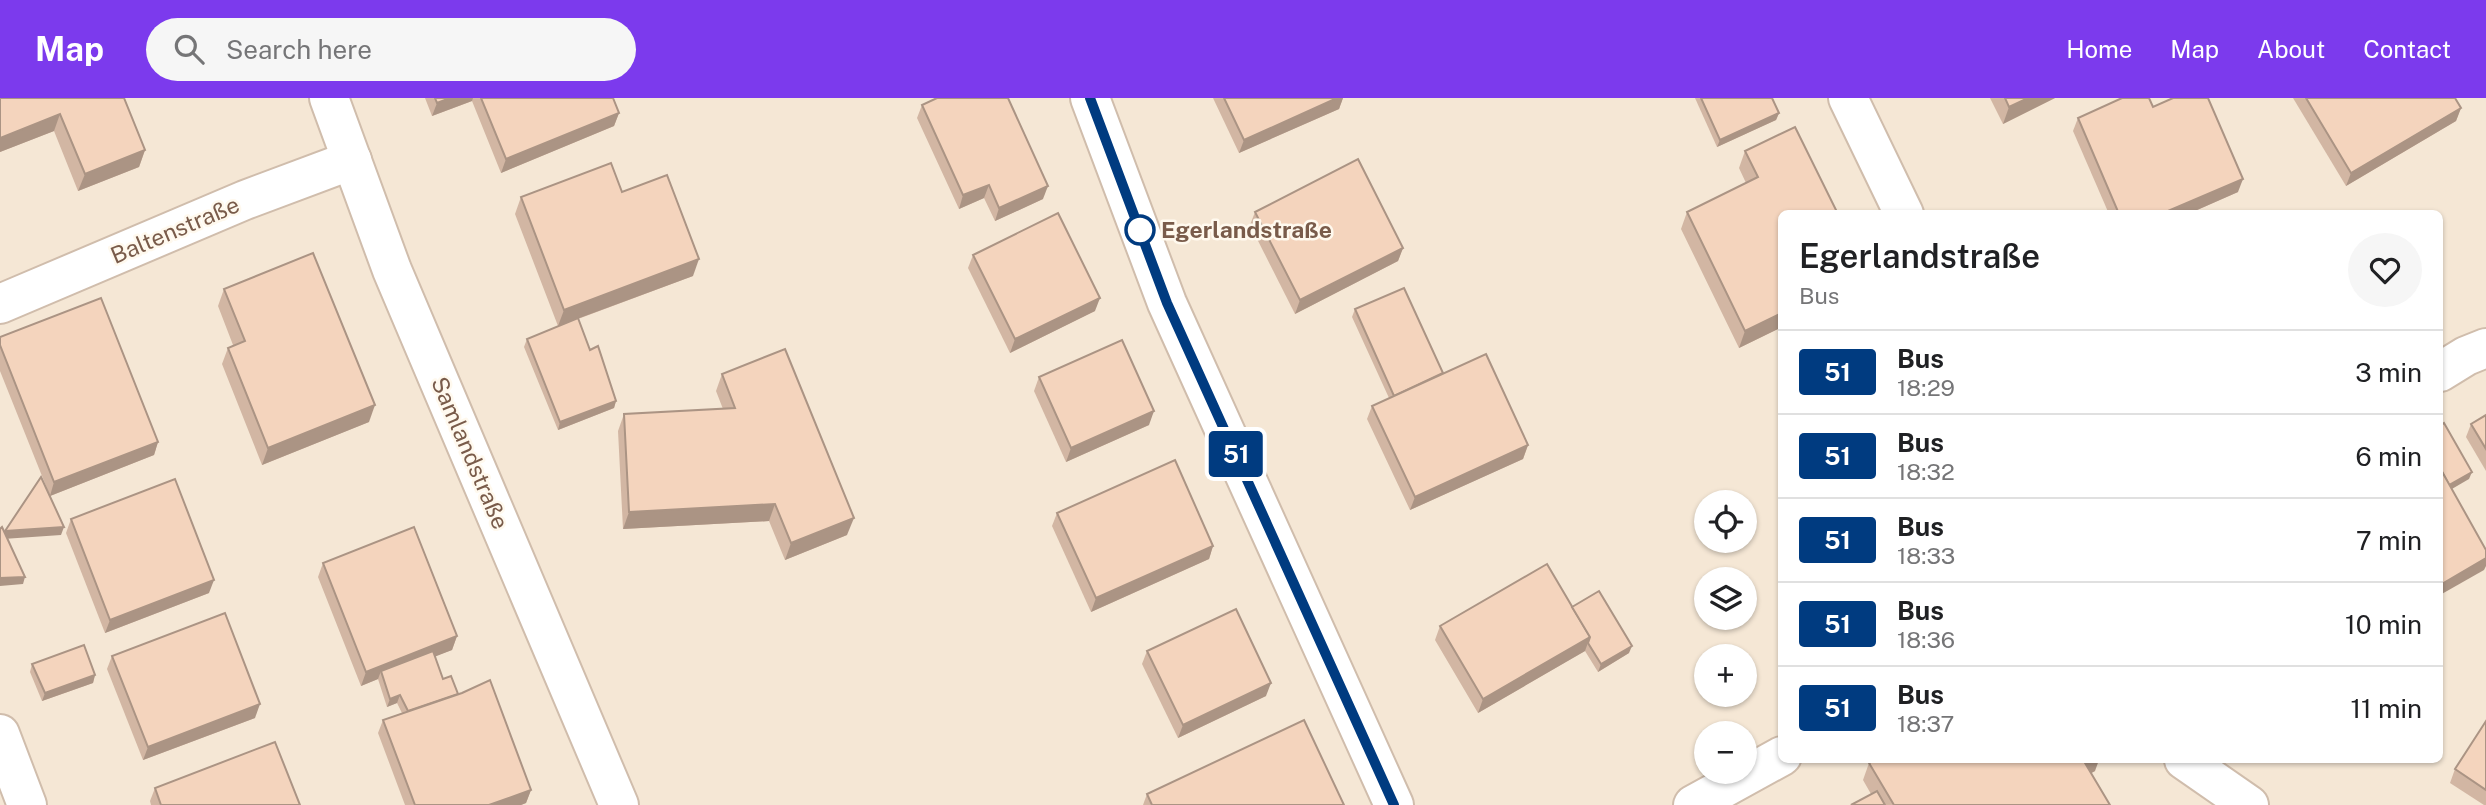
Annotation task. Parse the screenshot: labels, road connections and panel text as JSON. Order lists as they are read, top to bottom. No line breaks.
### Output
{"streets":{"street":["Baltenstraße","Samlandstraße"]},"crossings":[["Baltenstraße","Samlandstraße"]],"places":["Egerlandstraße"],"lines":["bus line 51"],"page":{"header":"Map","search":"Search here","nav":["Home","Map","About","Contact"],"on_map":"51","heading":["Egerlandstraße","Bus"],"list":[{"mark":"51","name":"Bus","note":"18:29","value":"3 min"},{"mark":"51","name":"Bus","note":"18:32","value":"6 min"},{"mark":"51","name":"Bus","note":"18:33","value":"7 min"},{"mark":"51","name":"Bus","note":"18:36","value":"10 min"},{"mark":"51","name":"Bus","note":"18:37","value":"11 min"}],"map_buttons":["+","−"]}}
